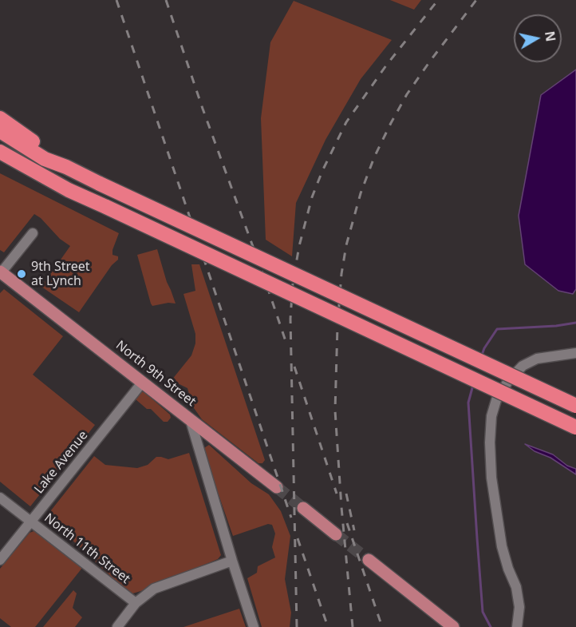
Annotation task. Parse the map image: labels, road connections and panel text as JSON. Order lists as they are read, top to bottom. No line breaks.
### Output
{"streets":{"main road":["North 9th Street"],"street":["Lake Avenue","North 11th Street"]},"crossings":[["North 9th Street","Lake Avenue"],["Lake Avenue","North 11th Street"]],"places":["9th Street at Lynch"],"north":"right"}
